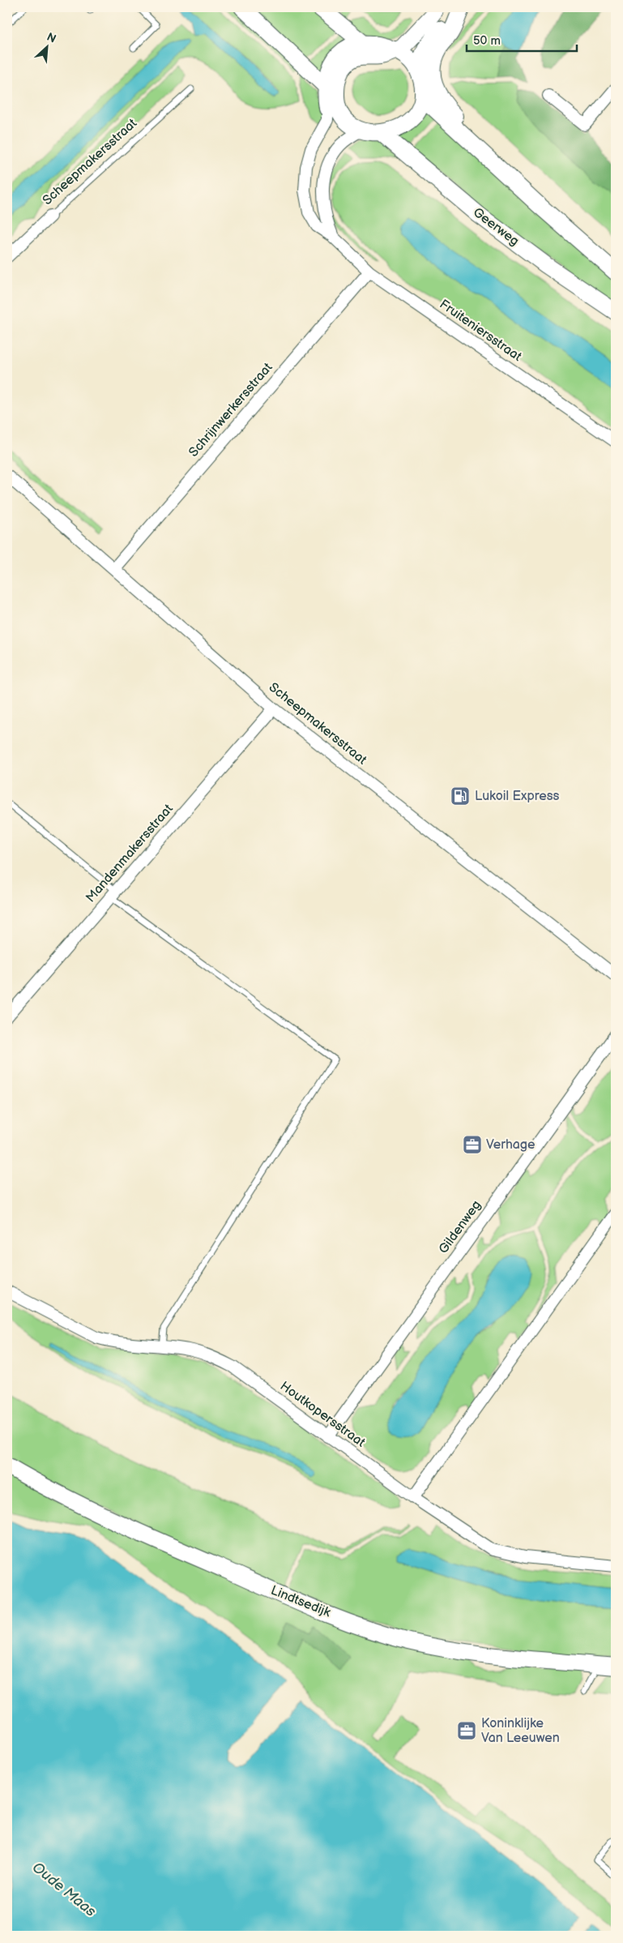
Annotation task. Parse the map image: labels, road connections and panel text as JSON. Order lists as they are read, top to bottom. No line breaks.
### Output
{"streets":{"main road":["Geerweg","Lindtsedijk"],"street":["Scheepmakersstraat","Fruiteniersstraat","Schrijnwerkersstraat","Mandenmakersstraat","Gildenweg","Houtkopersstraat"]},"crossings":[["Scheepmakersstraat","Schrijnwerkersstraat"],["Scheepmakersstraat","Mandenmakersstraat"],["Geerweg","Fruiteniersstraat"],["Fruiteniersstraat","Schrijnwerkersstraat"],["Gildenweg","Houtkopersstraat"]],"water":["Oude Maas"],"places":{"fuel station":["Lukoil Express"],"office":["Verhage","Koninklijke Van Leeuwen"]},"scale_bar":"50 m","north":"top right"}
